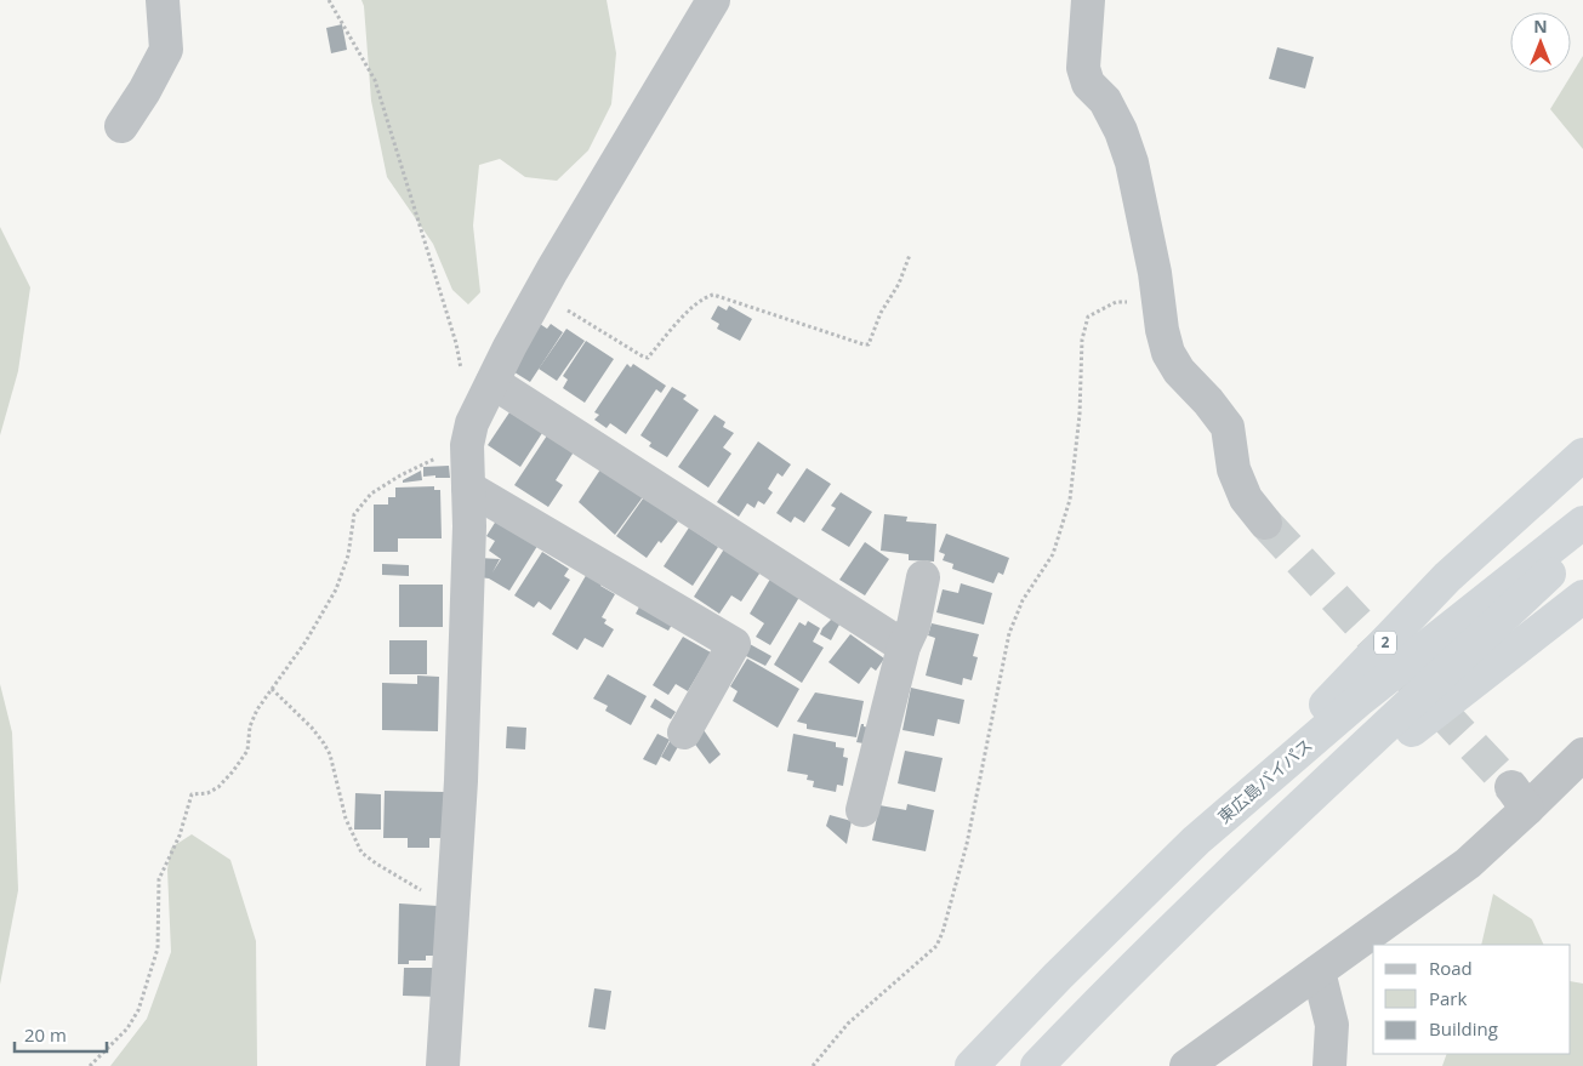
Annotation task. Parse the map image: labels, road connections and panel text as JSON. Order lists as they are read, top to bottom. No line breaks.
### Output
{"streets":{"highway":["2","東広島バイパス"]},"crossings":[["2","東広島バイパス"]],"legend":["Road","Park","Building"],"scale_bar":"20 m","north":"top"}
